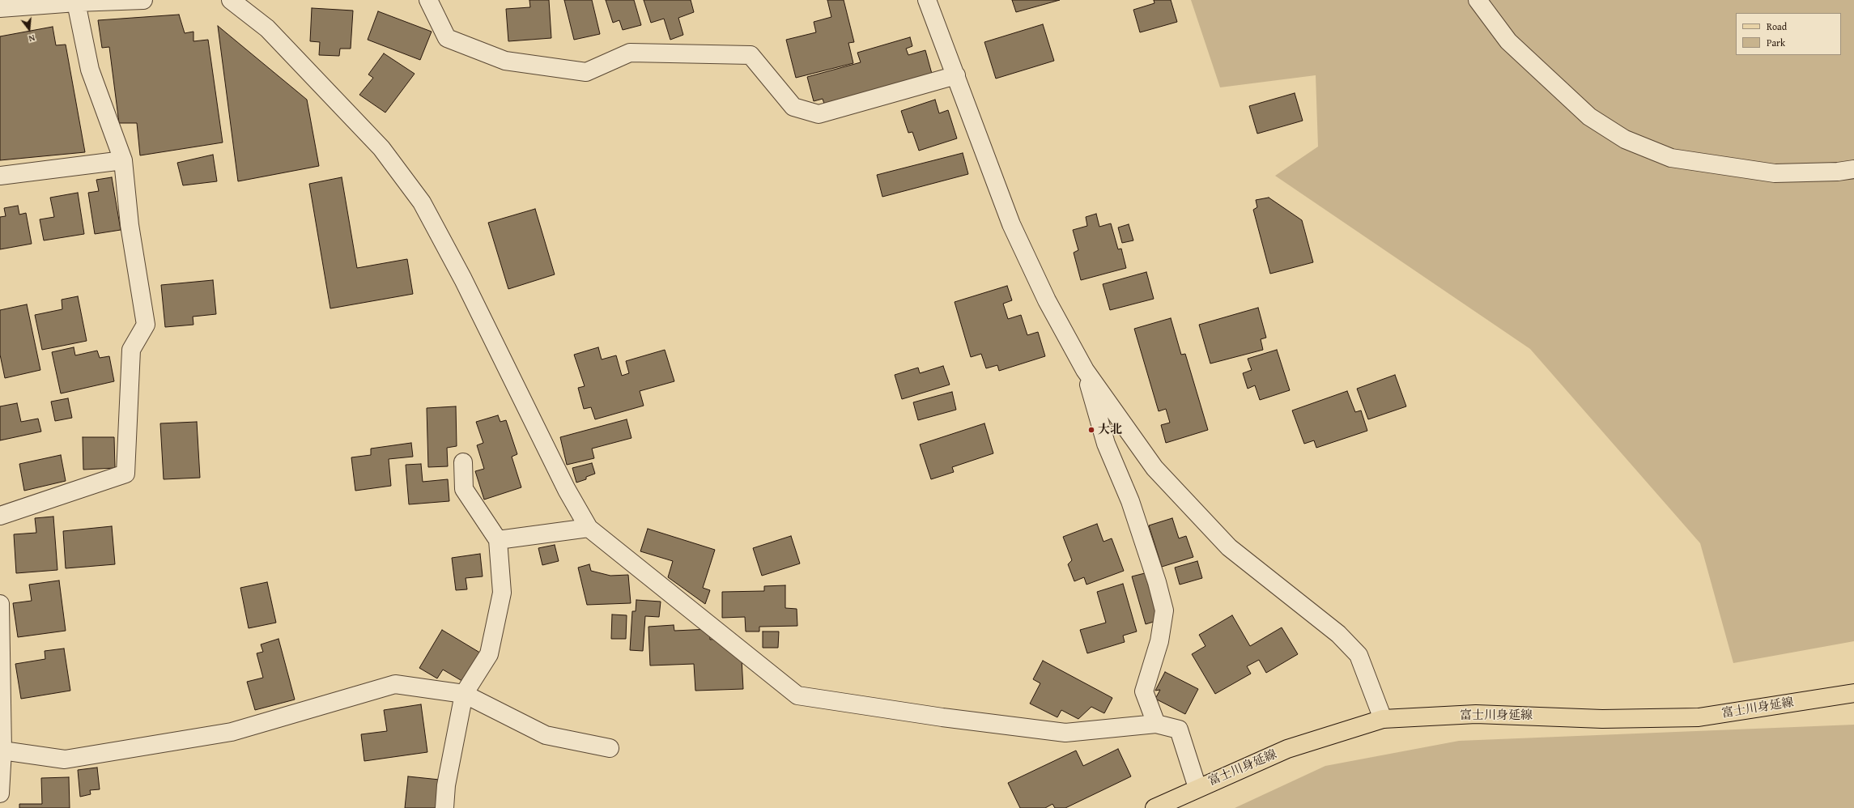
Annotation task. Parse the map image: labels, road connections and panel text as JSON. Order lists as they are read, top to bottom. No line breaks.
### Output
{"streets":{"main road":["富士川身延線"]},"places":["大北"],"legend":["Road","Park"],"north":"bottom"}
